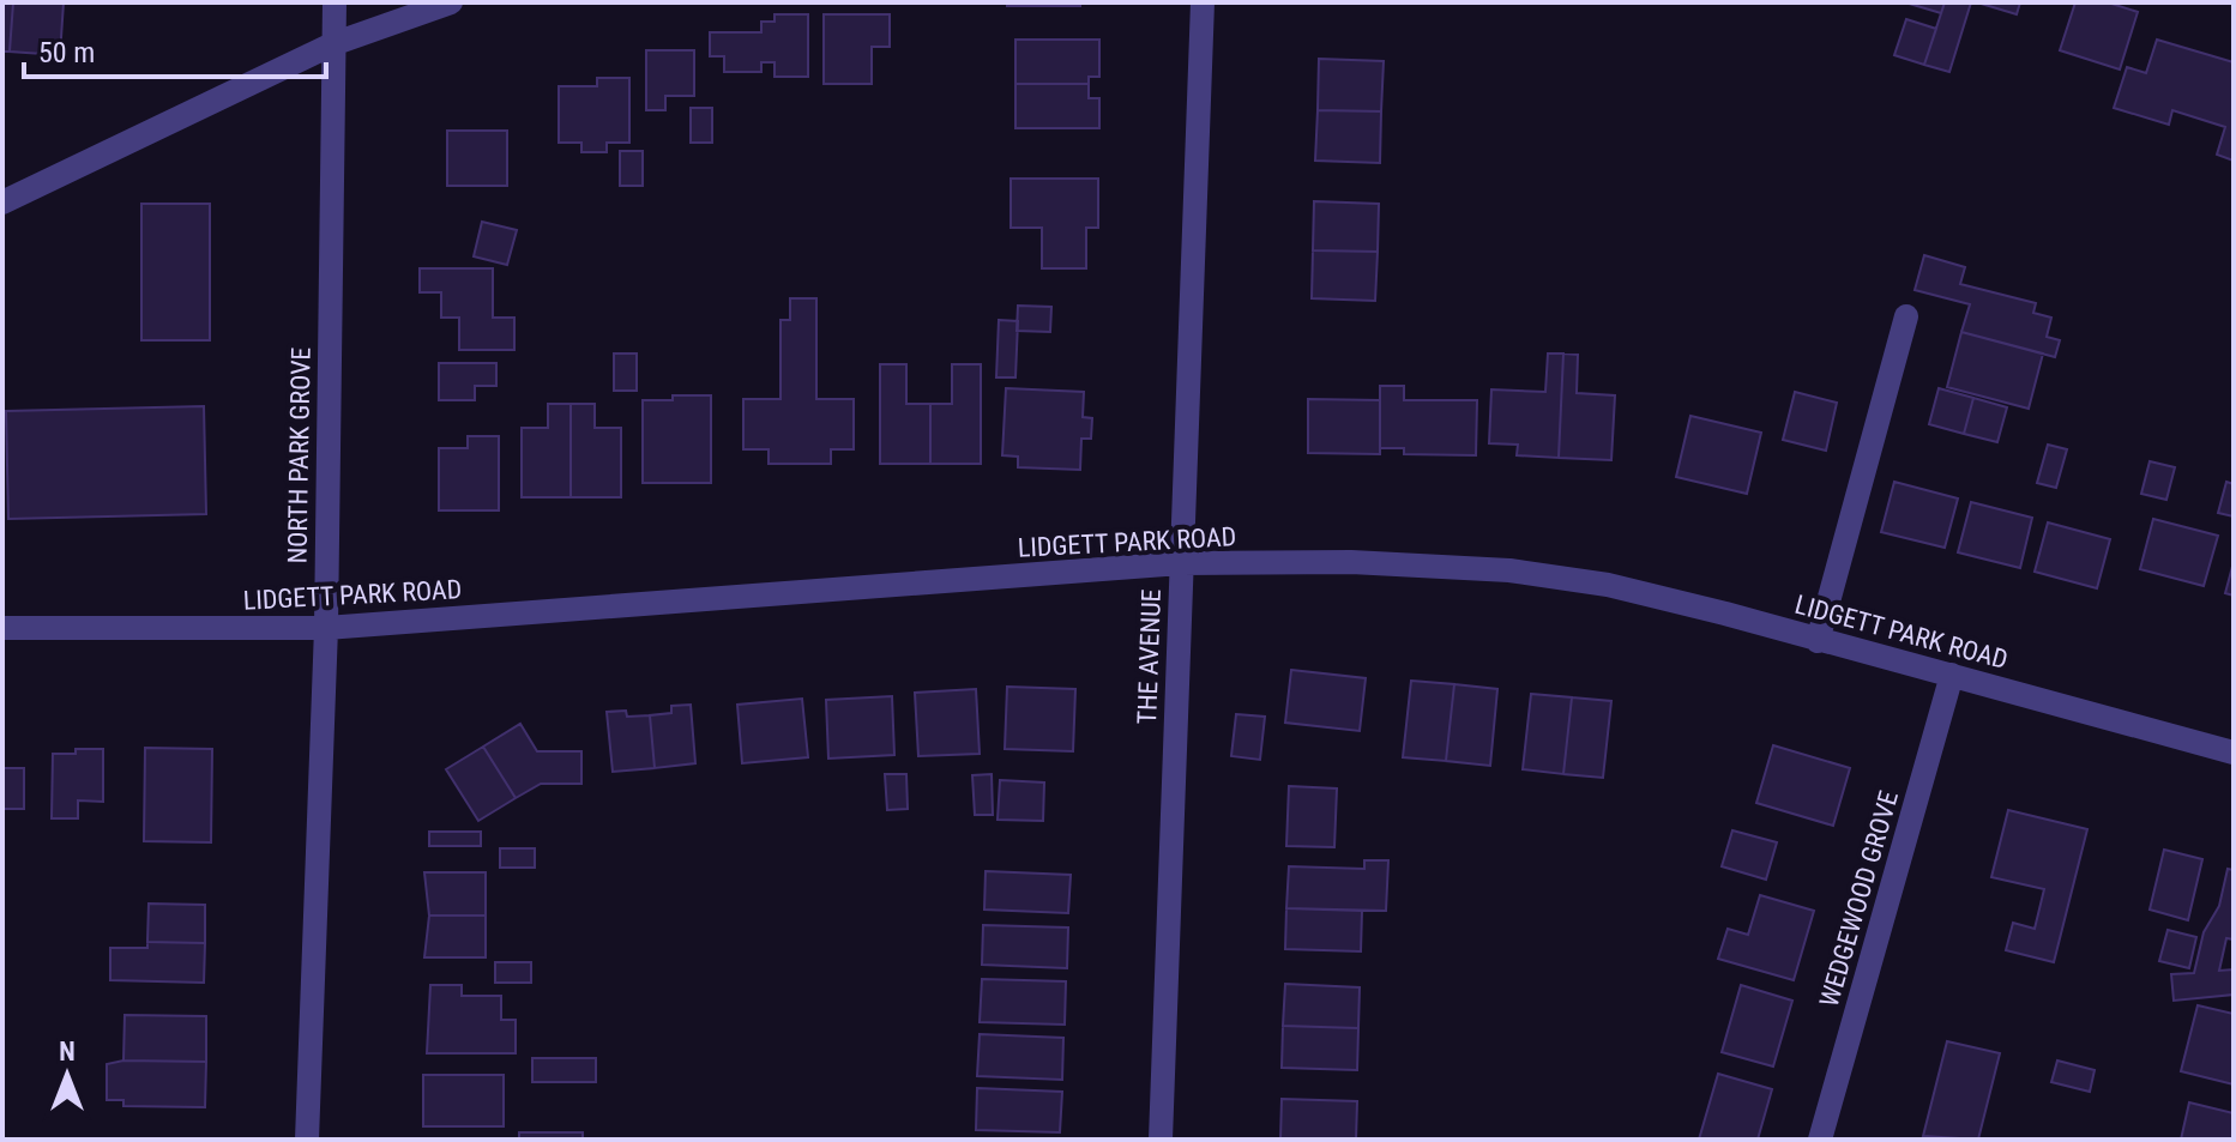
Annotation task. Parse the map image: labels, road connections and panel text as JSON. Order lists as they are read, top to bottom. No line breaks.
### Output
{"streets":{"street":["NORTH PARK GROVE","LIDGETT PARK ROAD","THE AVENUE","WEDGEWOOD GROVE"]},"crossings":[["NORTH PARK GROVE","LIDGETT PARK ROAD"],["LIDGETT PARK ROAD","THE AVENUE"],["LIDGETT PARK ROAD","WEDGEWOOD GROVE"]],"scale_bar":"50 m","north":"top"}
